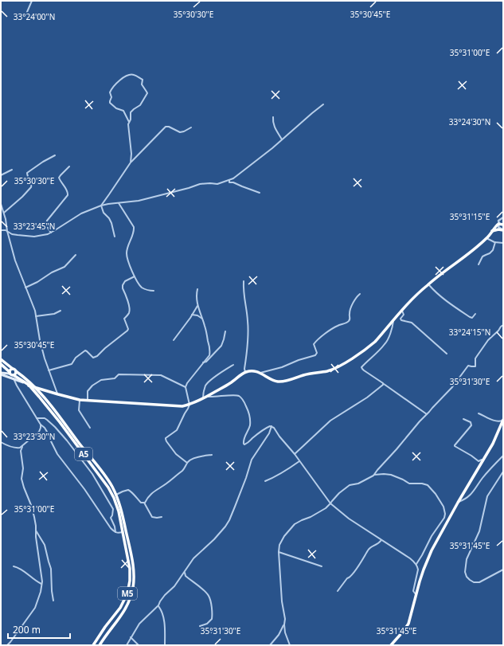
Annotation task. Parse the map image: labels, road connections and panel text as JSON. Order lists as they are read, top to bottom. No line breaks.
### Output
{"streets":{"highway":["A5","M5"]},"crossings":[["A5","M5"]],"scale_bar":"200 m","coordinates":["35°30'30\"E","35°30'45\"E","33°24'00\"N","35°31'00\"E","33°24'30\"N","35°31'15\"E","33°23'45\"N","33°24'15\"N","35°31'30\"E","33°23'30\"N","35°31'45\"E"]}
